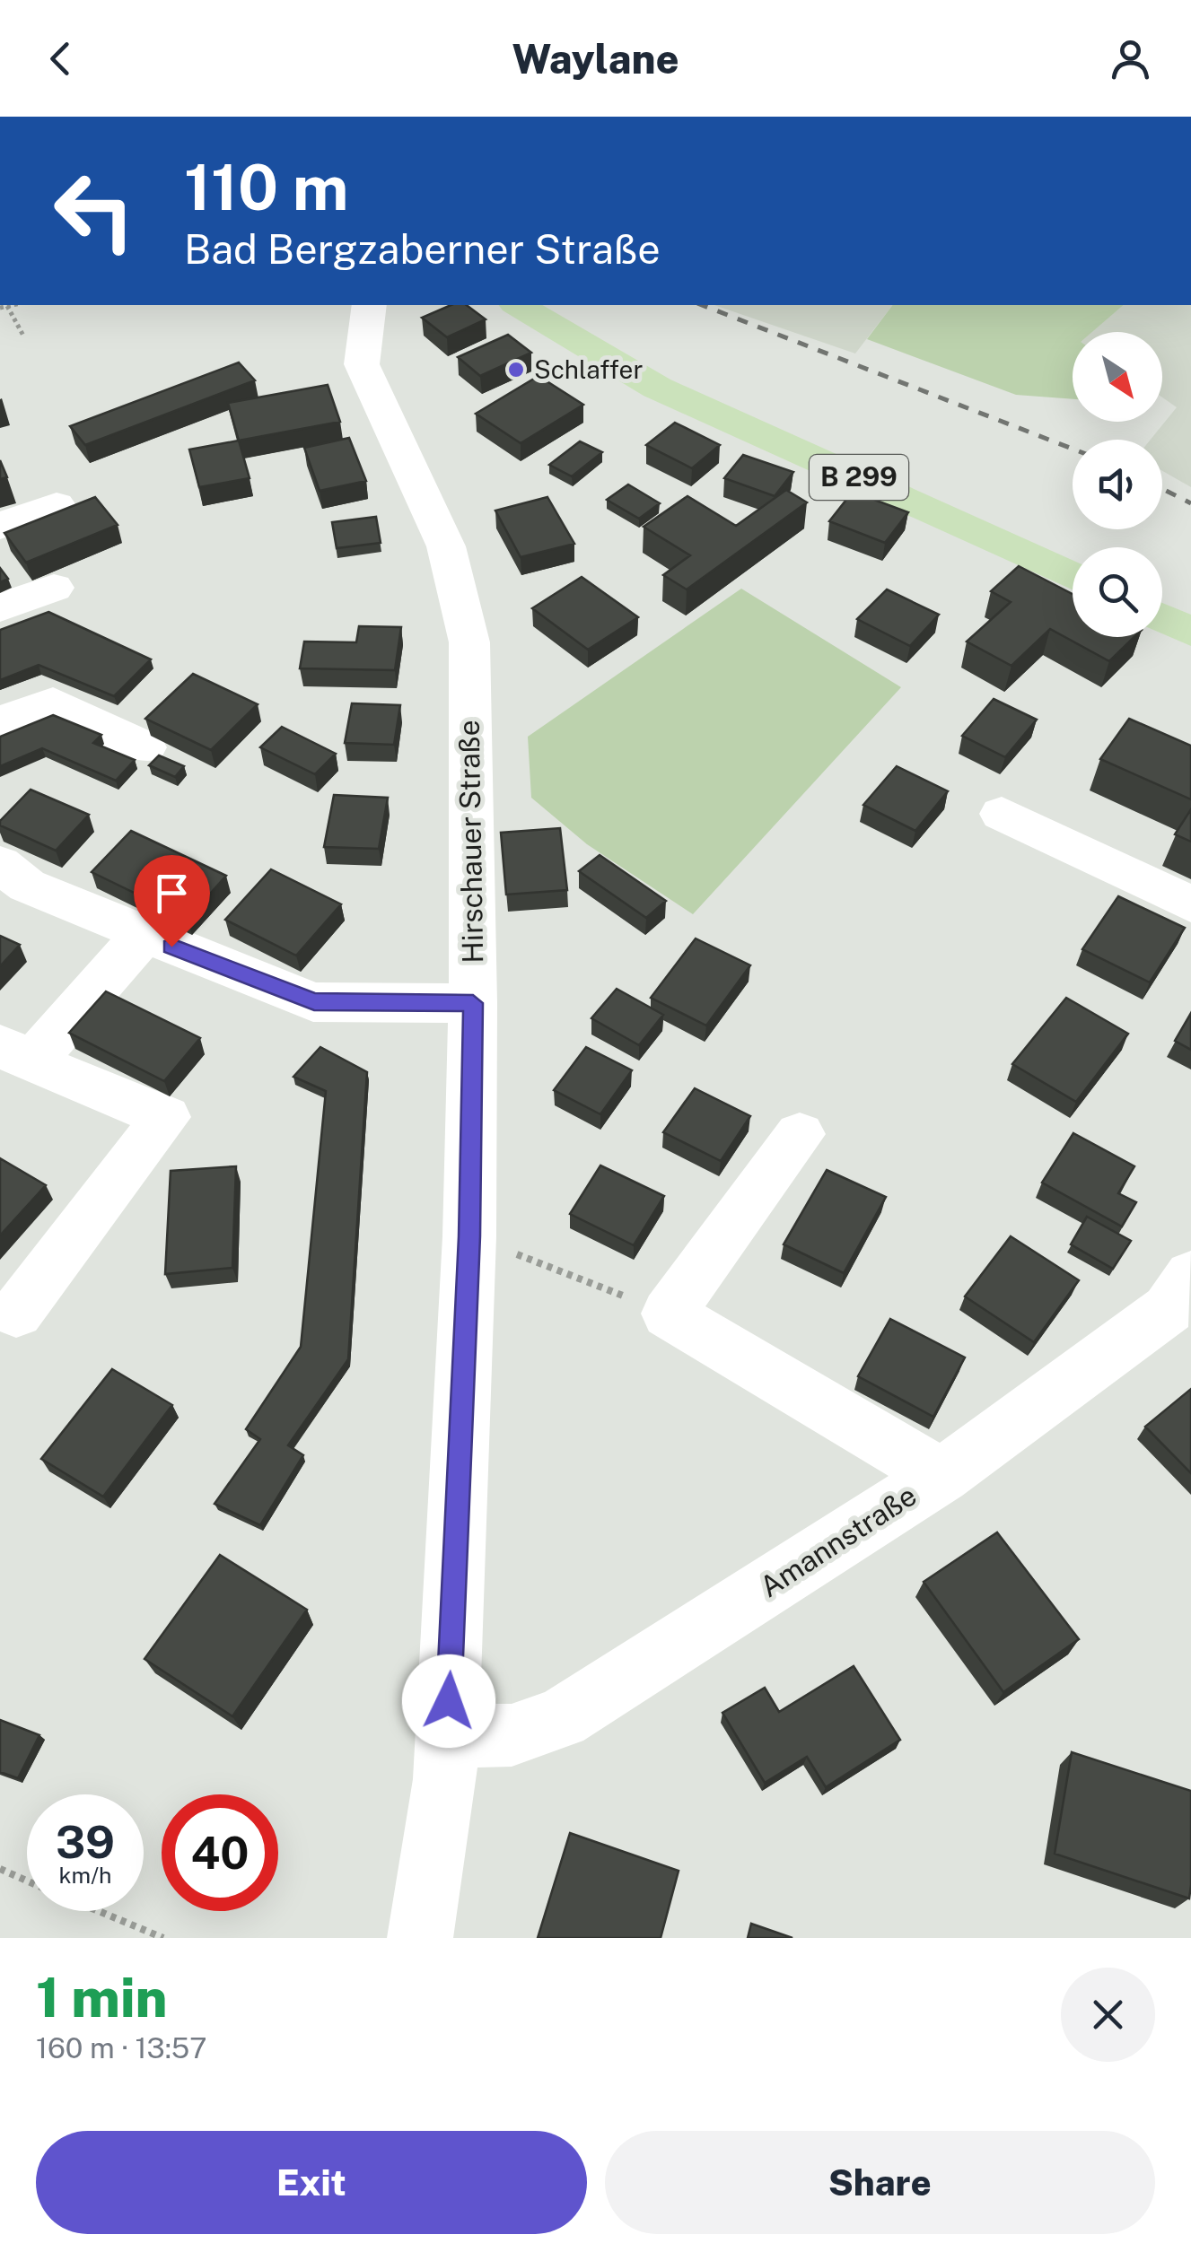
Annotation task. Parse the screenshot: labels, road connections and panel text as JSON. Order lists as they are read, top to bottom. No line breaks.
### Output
{"streets":{"main road":["B 299"],"street":["Hirschauer Straße","Amannstraße"]},"crossings":[["Hirschauer Straße","Amannstraße"]],"places":["Schlaffer"],"north":"bottom right","page":{"header":"Waylane","turn":["110 m","Bad Bergzaberner Straße"],"speed":"39 km/h","limit":"40","heading":["1 min","160 m · 13:57"],"buttons":["Exit","Share"]}}
